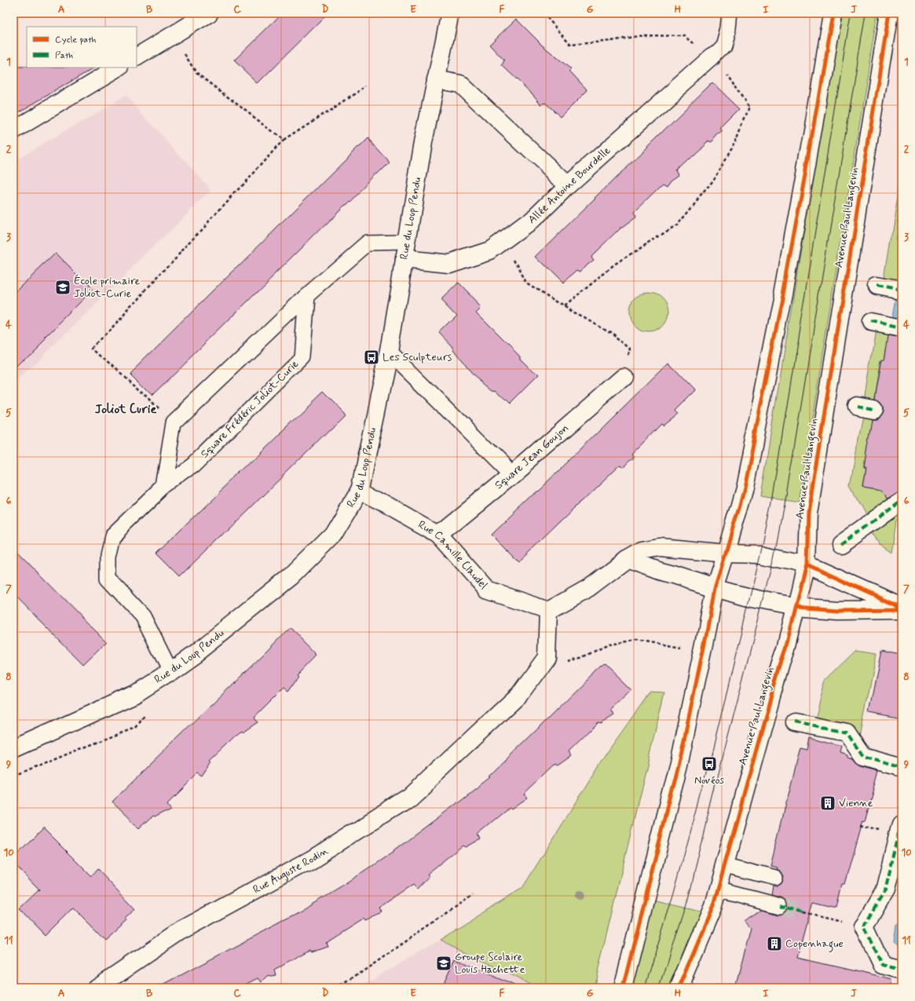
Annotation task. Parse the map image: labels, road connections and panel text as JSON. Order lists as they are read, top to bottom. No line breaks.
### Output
{"streets":{"street":["Allée Antoine Bourdelle","Avenue Paul Langevin","Rue du Loup Pendu","Square Jean Goujon","Rue Camille Claudel","Rue Auguste Rodin"],"lane":["Square Frédéric Joliot-Curie"]},"crossings":[["Allée Antoine Bourdelle","Rue du Loup Pendu"],["Rue du Loup Pendu","Square Frédéric Joliot-Curie"],["Rue du Loup Pendu","Rue Camille Claudel"],["Square Jean Goujon","Rue Camille Claudel"]],"districts":["Joliot Curie"],"places":{"school or university":["École primaire Joliot-Curie","Groupe Scolaire Louis Hachette"],"bus stop":["Les Sculpteurs","Novéos"],"building":["Vienne","Copenhague"]},"legend":["Cycle path","Path"],"grid":{"columns":["A","B","C","D","E","F","G","H","I","J"],"rows":["1","2","3","4","5","6","7","8","9","10","11"]}}
